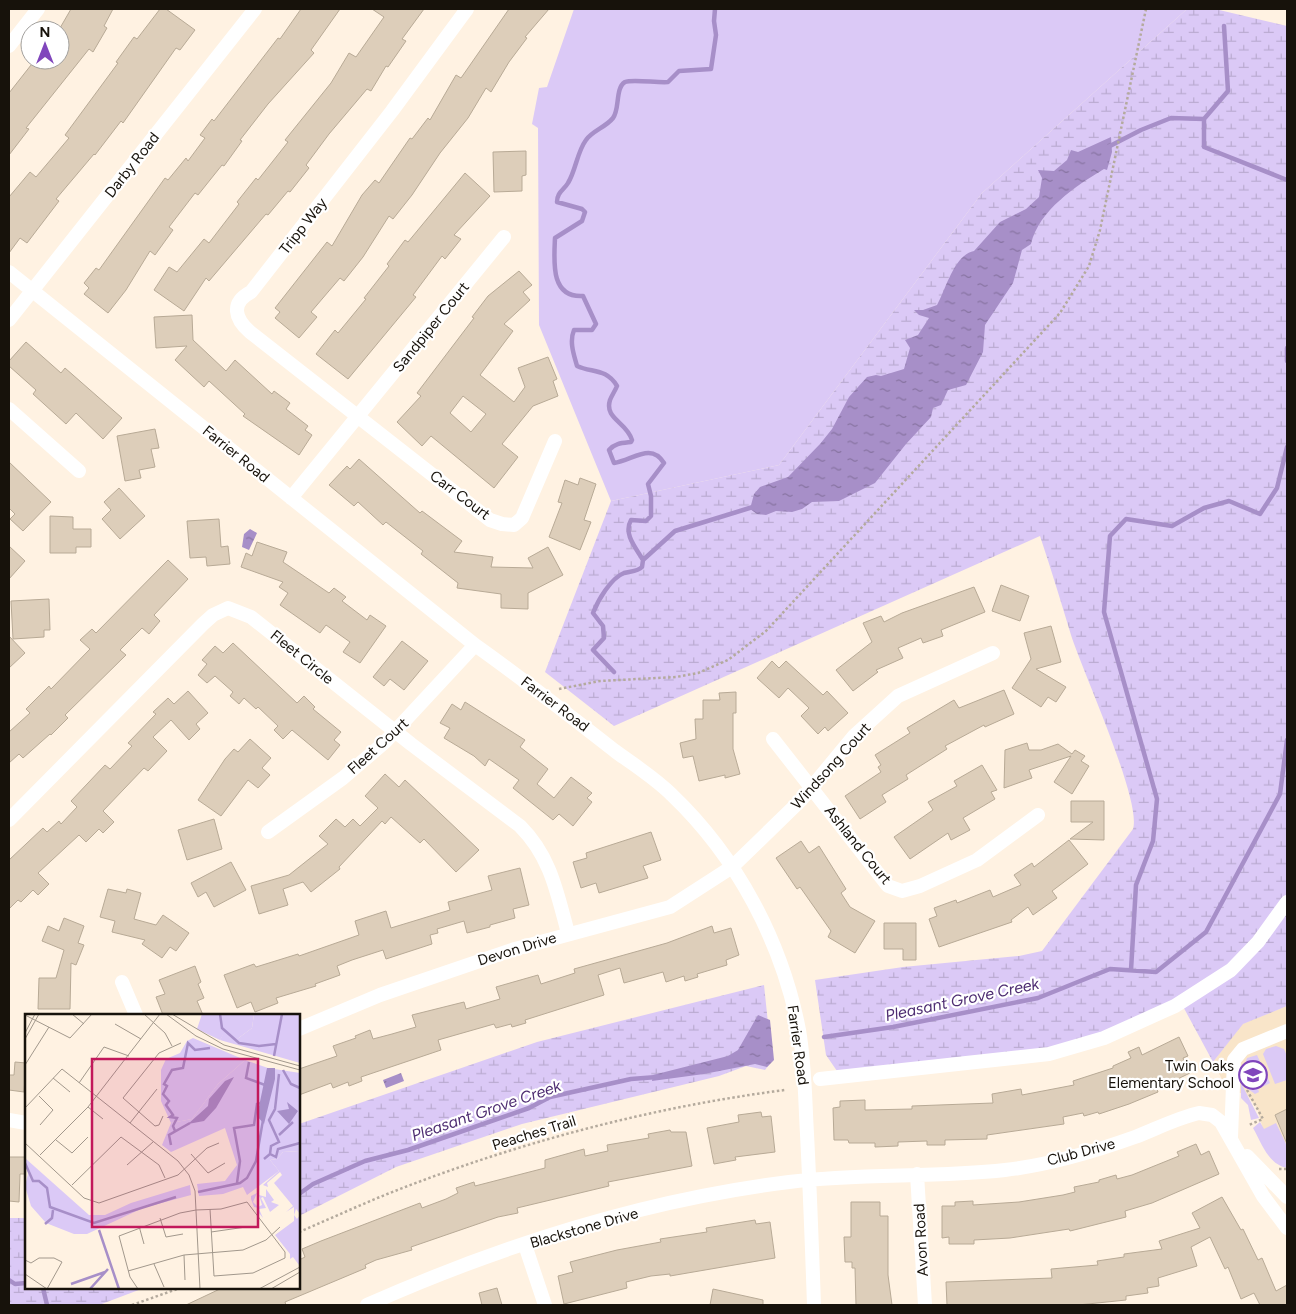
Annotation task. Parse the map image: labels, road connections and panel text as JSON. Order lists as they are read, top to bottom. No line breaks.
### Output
{"streets":{"street":["Darby Road","Tripp Way","Sandpiper Court","Farrier Road","Carr Court","Fleet Circle","Fleet Court","Windsong Court","Ashland Court","Devon Drive","Club Drive","Blackstone Drive","Avon Road"],"path":["Peaches Trail"]},"crossings":[["Darby Road","Farrier Road"],["Tripp Way","Sandpiper Court"],["Tripp Way","Carr Court"],["Sandpiper Court","Farrier Road"],["Sandpiper Court","Carr Court"],["Farrier Road","Fleet Court"],["Farrier Road","Windsong Court"],["Farrier Road","Devon Drive"],["Farrier Road","Club Drive"],["Farrier Road","Blackstone Drive"],["Fleet Circle","Fleet Court"],["Fleet Circle","Devon Drive"],["Windsong Court","Ashland Court"],["Windsong Court","Devon Drive"],["Club Drive","Blackstone Drive"],["Club Drive","Avon Road"]],"water":["Pleasant Grove Creek"],"places":{"school or university":["Twin Oaks Elementary School"]},"north":"top"}
